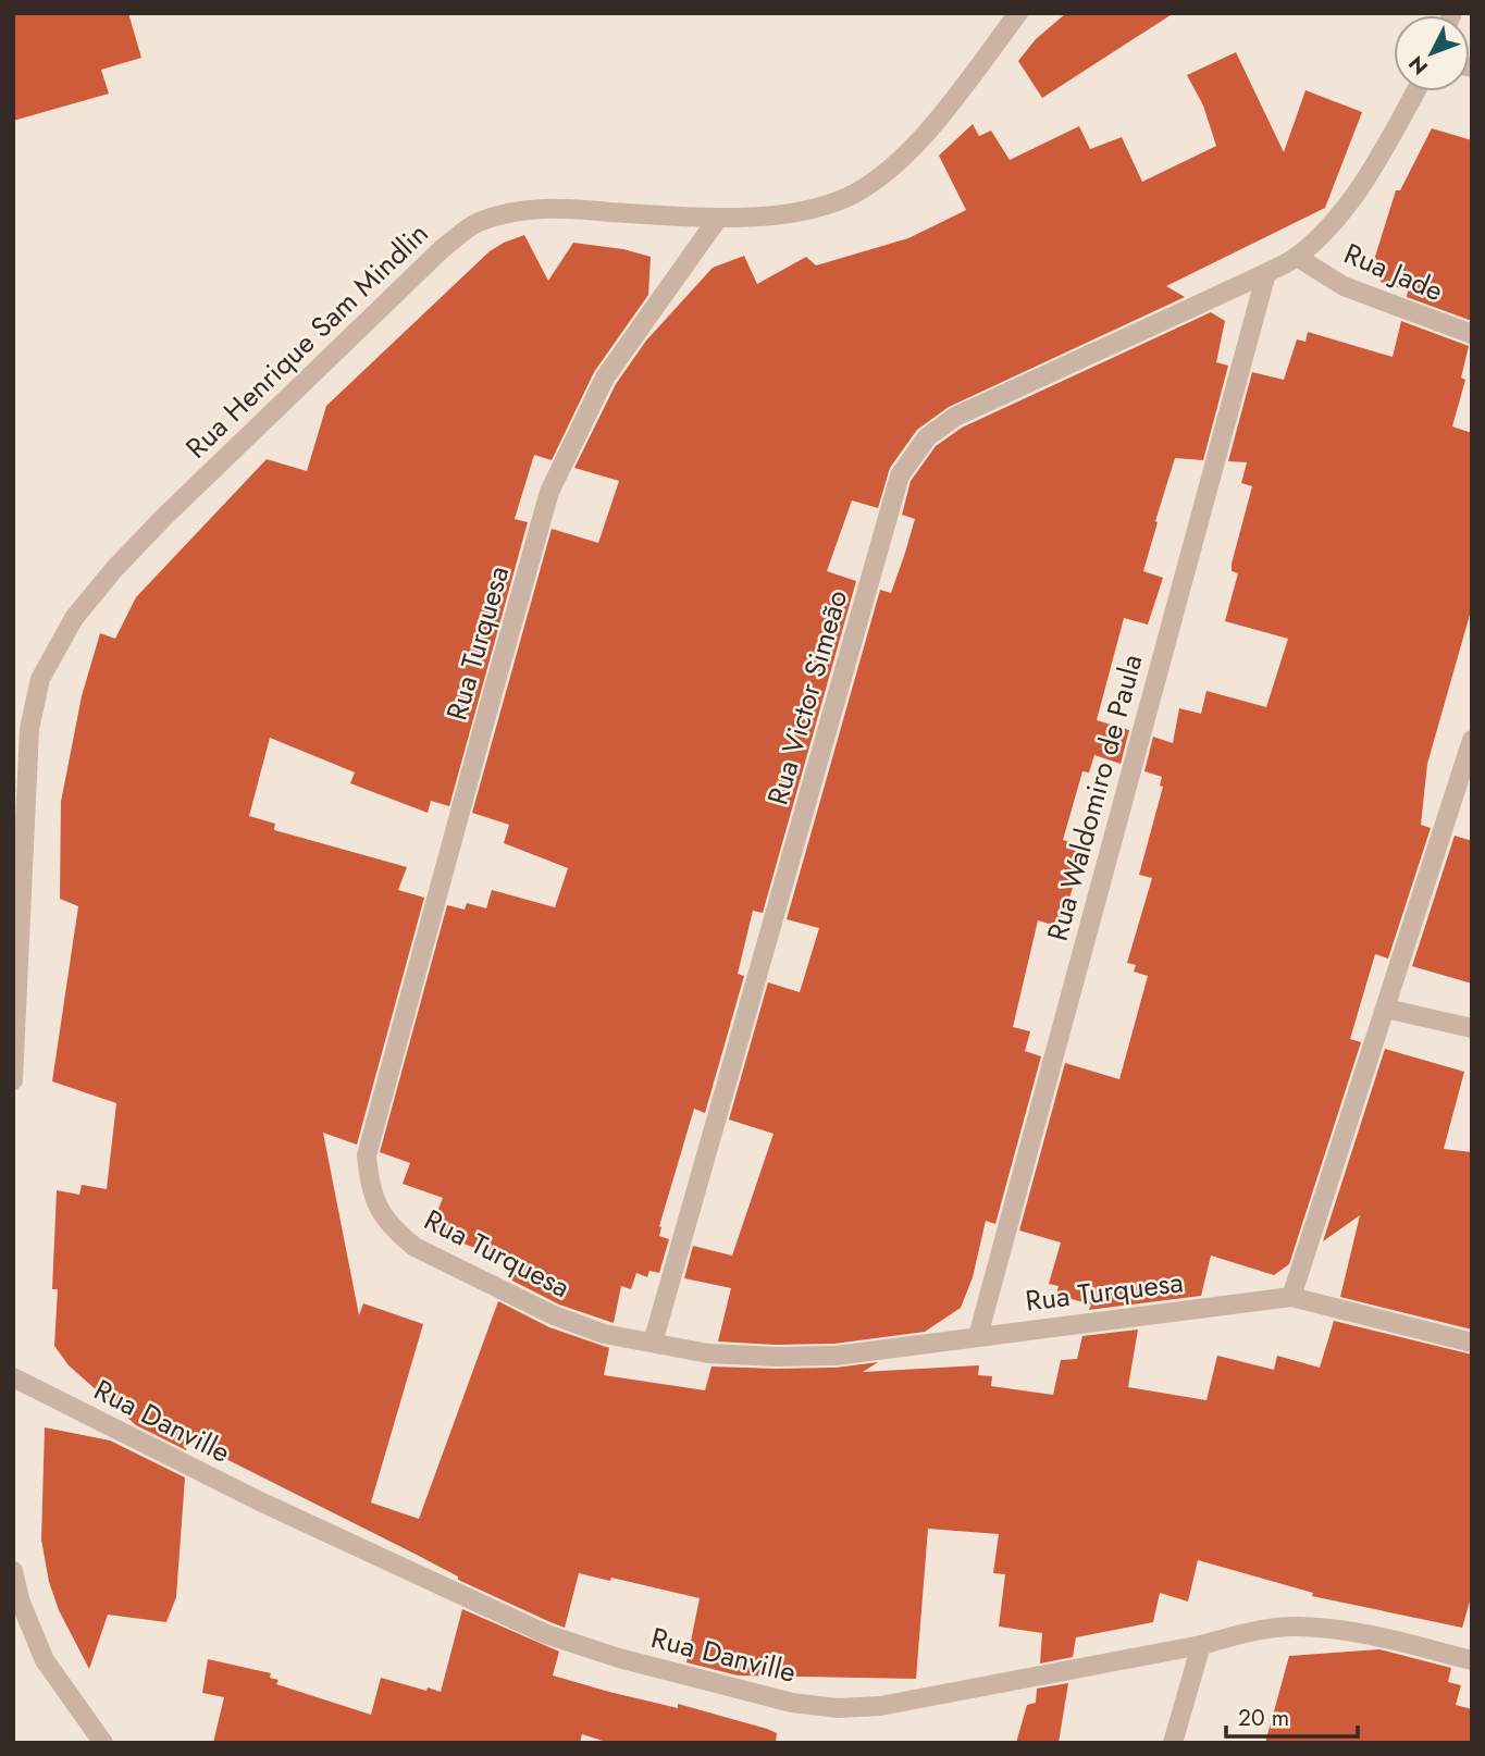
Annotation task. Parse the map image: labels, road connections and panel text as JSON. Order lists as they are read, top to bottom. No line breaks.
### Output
{"streets":{"street":["Rua Jade","Rua Henrique Sam Mindlin","Rua Turquesa","Rua Victor Simeão","Rua Waldomiro de Paula","Rua Danville"]},"crossings":[["Rua Jade","Rua Victor Simeão"],["Rua Henrique Sam Mindlin","Rua Turquesa"],["Rua Turquesa","Rua Victor Simeão"],["Rua Turquesa","Rua Waldomiro de Paula"],["Rua Victor Simeão","Rua Waldomiro de Paula"]],"scale_bar":"20 m","north":"bottom left"}
